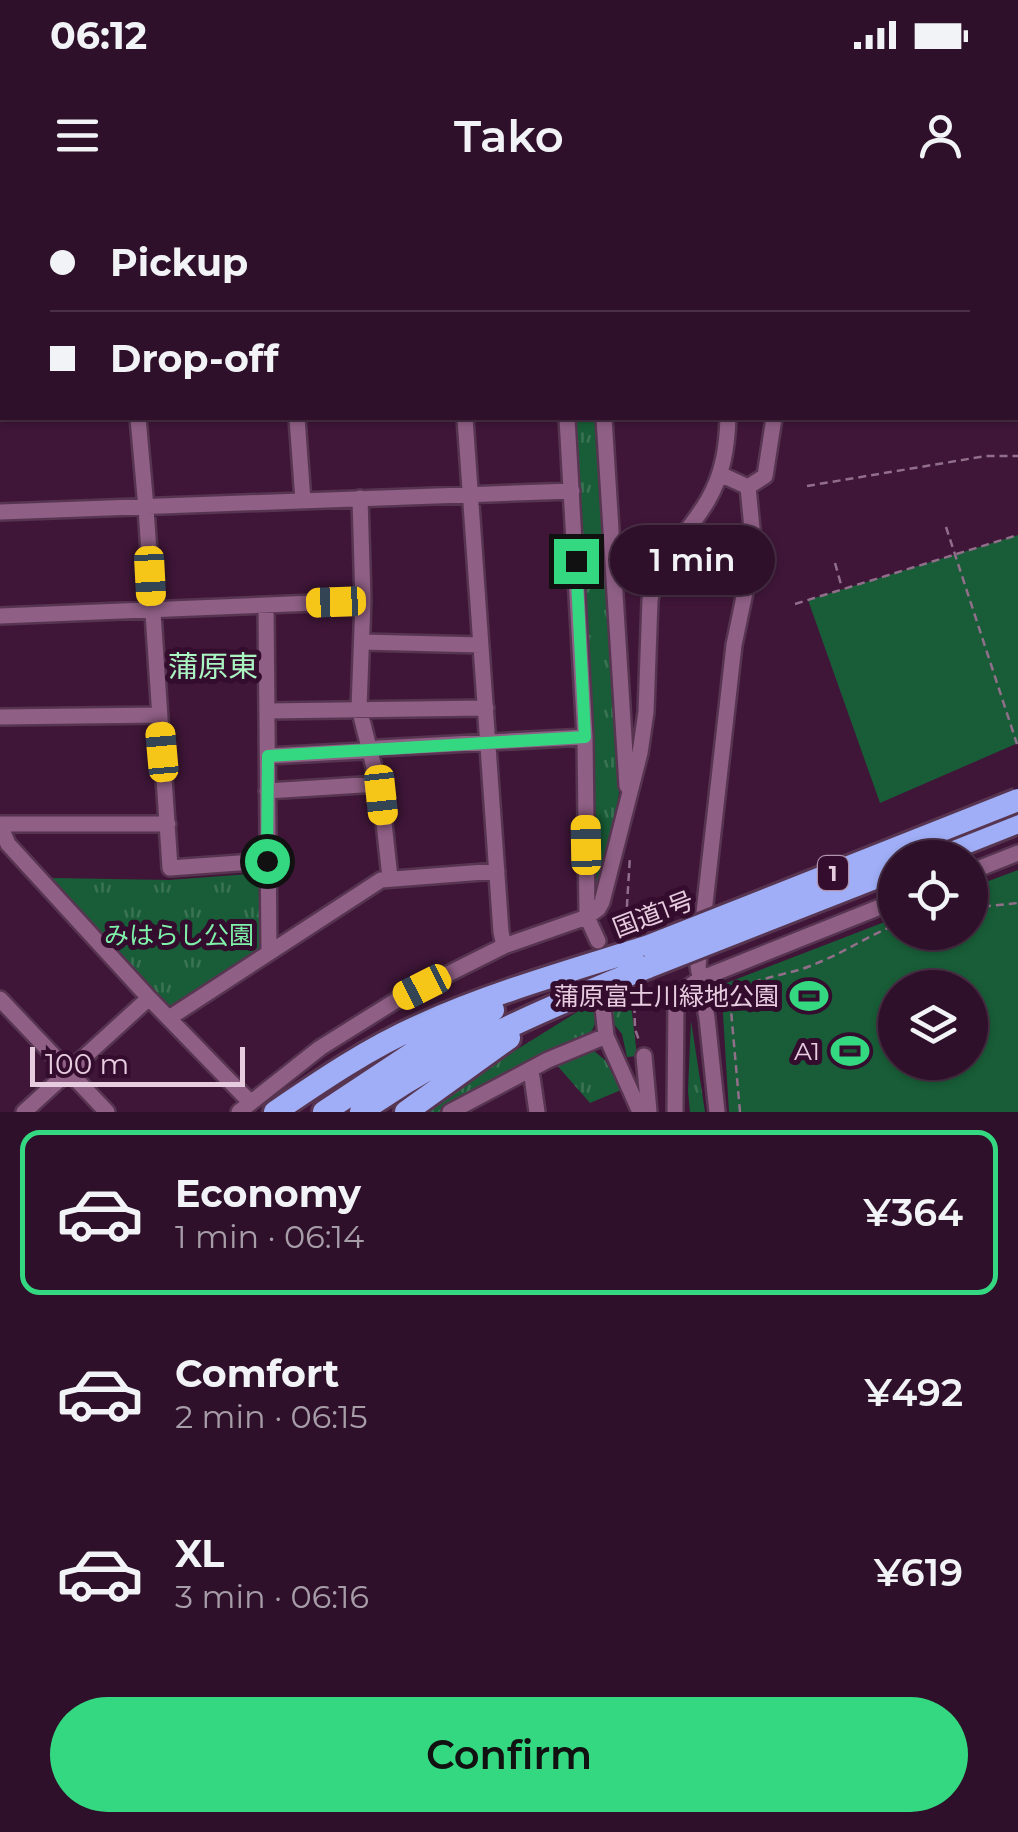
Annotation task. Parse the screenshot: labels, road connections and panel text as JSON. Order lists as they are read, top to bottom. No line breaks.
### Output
{"streets":{"highway":["1","国道1号"]},"districts":["蒲原東"],"parks":["みはらし公園"],"places":{"sports":["蒲原富士川緑地公園","A1"]},"scale_bar":"100 m","page":{"status":"06:12","header":"Tako","banner":["Pickup","Drop-off"],"bubble":"1 min","scale":"100 m","list":[{"name":"Economy","note":"1 min · 06:14","value":"¥364"},{"name":"Comfort","note":"2 min · 06:15","value":"¥492"},{"name":"XL","note":"3 min · 06:16","value":"¥619"}],"buttons":"Confirm"}}
